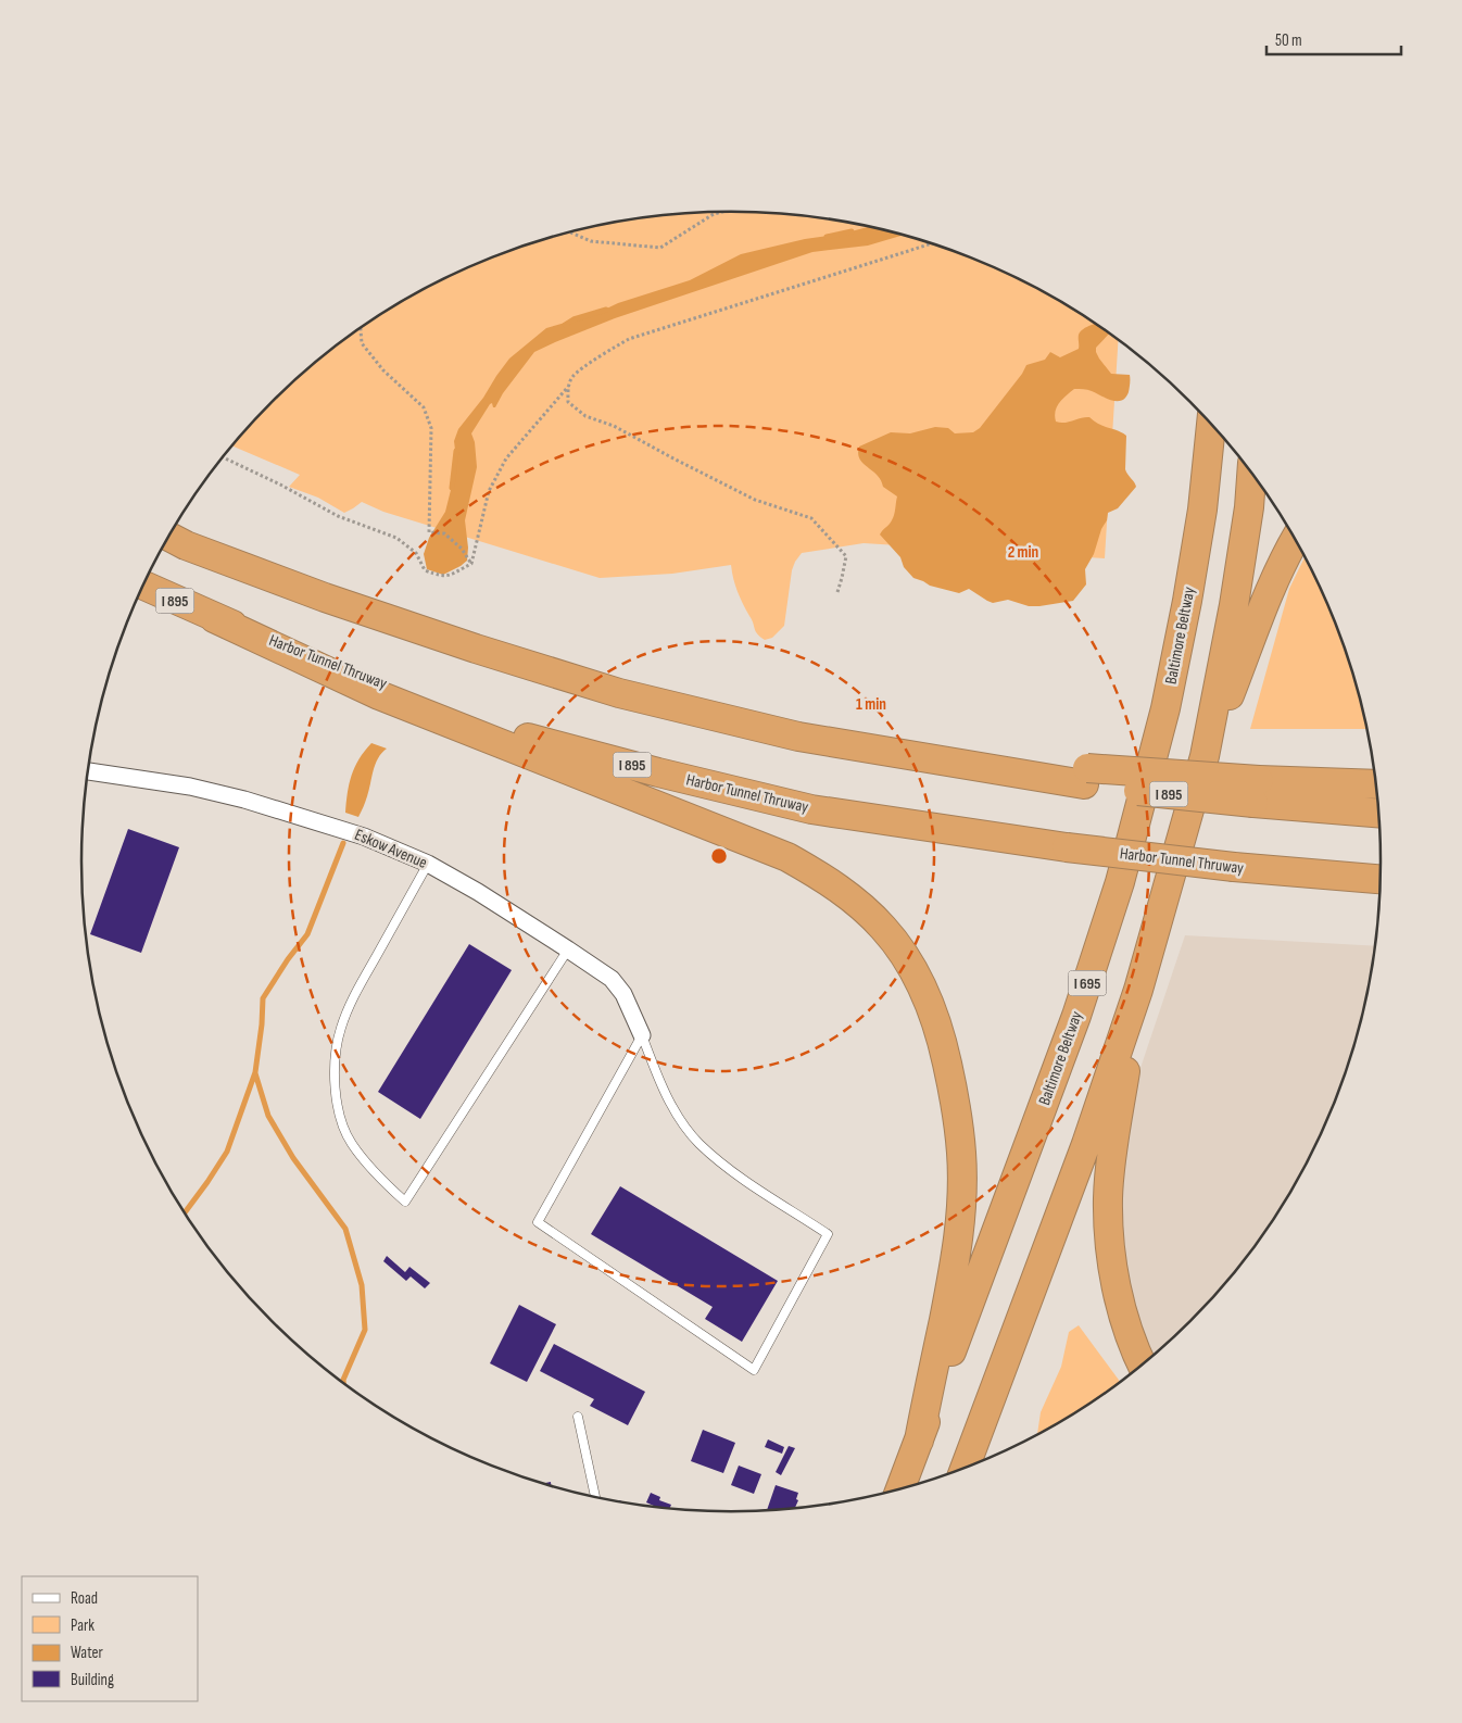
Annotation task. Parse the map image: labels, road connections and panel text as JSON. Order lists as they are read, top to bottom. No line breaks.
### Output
{"streets":{"highway":["I 895","Baltimore Beltway","Harbor Tunnel Thruway","I 695"],"street":["Eskow Avenue"]},"legend":["Road","Park","Water","Building"],"scale_bar":"50 m","rings":["2 min","1 min"]}
